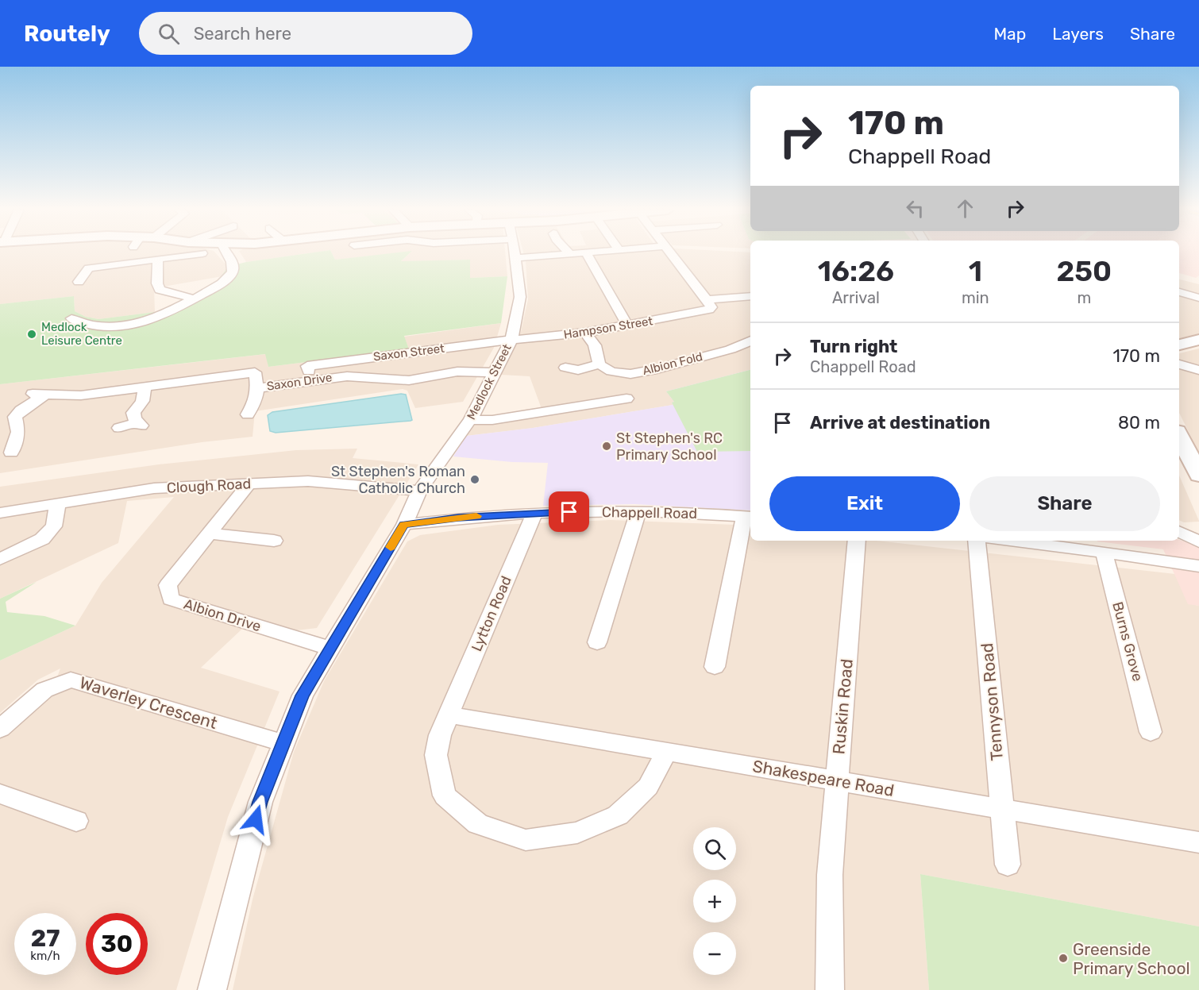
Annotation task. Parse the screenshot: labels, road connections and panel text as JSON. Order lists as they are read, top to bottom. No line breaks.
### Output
{"streets":{"street":["Hampson Street","Saxon Street","Albion Fold","Saxon Drive","Medlock Street","Clough Road","Chappell Road","Lytton Road","Albion Drive","Burns Grove","Tennyson Road","Waverley Crescent","Ruskin Road","Shakespeare Road"]},"crossings":[["Hampson Street","Saxon Street"],["Hampson Street","Medlock Street"],["Saxon Street","Medlock Street"],["Saxon Drive","Medlock Street"],["Medlock Street","Clough Road"],["Medlock Street","Chappell Road"],["Medlock Street","Albion Drive"],["Medlock Street","Waverley Crescent"],["Clough Road","Albion Drive"],["Chappell Road","Lytton Road"],["Lytton Road","Shakespeare Road"],["Tennyson Road","Shakespeare Road"],["Ruskin Road","Shakespeare Road"]],"places":["Medlock Leisure Centre","St Stephen's RC Primary School","St Stephen's Roman Catholic Church","Greenside Primary School"],"page":{"header":"Routely","search":"Search here","nav":["Map","Layers","Share"],"turn":["170 m","Chappell Road"],"eta":["16:26","Arrival","1","min","250","m"],"list":[{"name":"Turn right","note":"Chappell Road","value":"170 m"},{"name":"Arrive at destination","value":"80 m"}],"buttons":["Exit","Share"],"map_buttons":["+","−"],"speed":"27 km/h","limit":"30"}}
